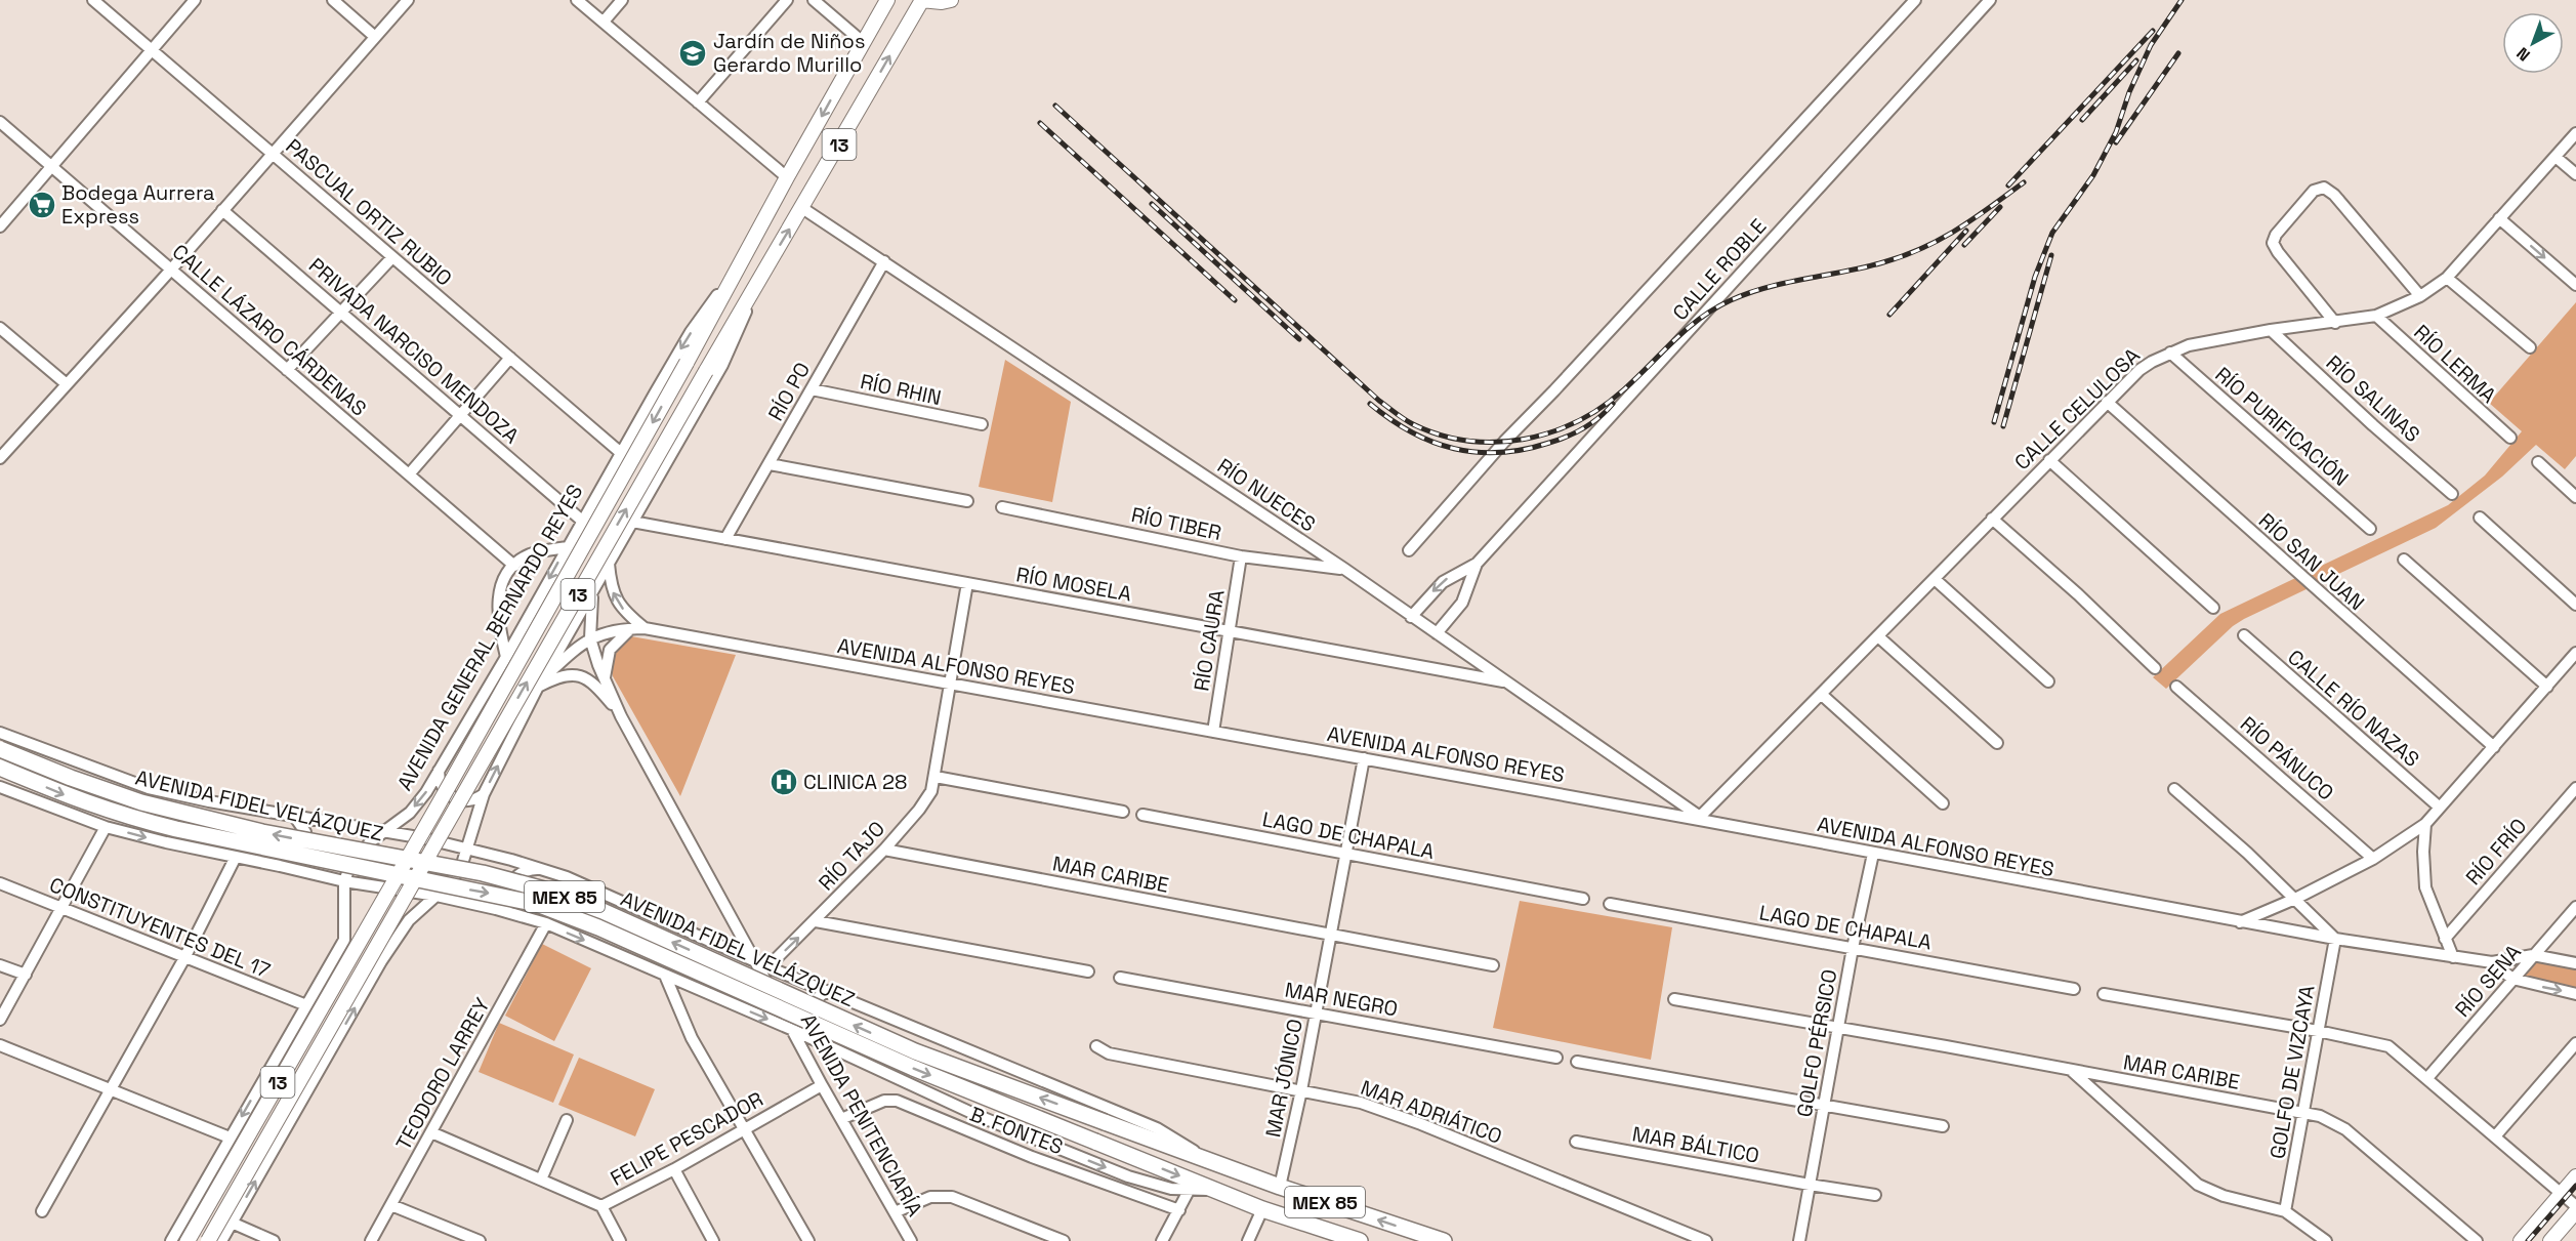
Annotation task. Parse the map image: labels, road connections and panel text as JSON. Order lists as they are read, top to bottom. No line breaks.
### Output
{"streets":{"highway":["AVENIDA FIDEL VELÁZQUEZ","MEX 85"],"main road":["13","AVENIDA GENERAL BERNARDO REYES"],"street":["PASCUAL ORTIZ RUBIO","CALLE ROBLE","CALLE LÁZARO CÁRDENAS","PRIVADA NARCISO MENDOZA","RÍO LERMA","RÍO RHIN","RÍO PO","RÍO SALINAS","CALLE CELULOSA","RÍO PURIFICACIÓN","RÍO NUECES","RÍO TIBER","RÍO SAN JUAN","RÍO MOSELA","RÍO CAURA","AVENIDA ALFONSO REYES","CALLE RÍO NAZAS","RÍO PÁNUCO","LAGO DE CHAPALA","RÍO FRÍO","RÍO TAJO","MAR CARIBE","CONSTITUYENTES DEL 17","RÍO SENA","MAR NEGRO","GOLFO PÉRSICO","GOLFO DE VIZCAYA","TEODORO LARREY","MAR JÓNICO","MAR ADRIÁTICO","AVENIDA PENITENCIARÍA","B. FONTES","FELIPE PESCADOR","MAR BÁLTICO"]},"crossings":[["13","RÍO NUECES"],["PASCUAL ORTIZ RUBIO","AVENIDA GENERAL BERNARDO REYES"],["CALLE ROBLE","RÍO NUECES"],["PRIVADA NARCISO MENDOZA","AVENIDA GENERAL BERNARDO REYES"],["RÍO LERMA","CALLE CELULOSA"],["RÍO RHIN","RÍO PO"],["RÍO PO","RÍO NUECES"],["RÍO PO","RÍO MOSELA"],["RÍO SALINAS","CALLE CELULOSA"],["CALLE CELULOSA","RÍO PURIFICACIÓN"],["CALLE CELULOSA","RÍO NUECES"],["CALLE CELULOSA","RÍO SAN JUAN"],["CALLE CELULOSA","AVENIDA ALFONSO REYES"],["RÍO NUECES","RÍO TIBER"],["RÍO NUECES","RÍO MOSELA"],["RÍO NUECES","AVENIDA ALFONSO REYES"],["RÍO TIBER","RÍO CAURA"],["RÍO MOSELA","RÍO CAURA"],["RÍO MOSELA","RÍO TAJO"],["RÍO CAURA","AVENIDA ALFONSO REYES"],["AVENIDA ALFONSO REYES","RÍO TAJO"],["AVENIDA ALFONSO REYES","GOLFO PÉRSICO"],["AVENIDA ALFONSO REYES","GOLFO DE VIZCAYA"],["AVENIDA ALFONSO REYES","MAR JÓNICO"],["AVENIDA ALFONSO REYES","AVENIDA PENITENCIARÍA"],["AVENIDA FIDEL VELÁZQUEZ","MAR JÓNICO"],["LAGO DE CHAPALA","GOLFO PÉRSICO"],["LAGO DE CHAPALA","MAR JÓNICO"],["RÍO TAJO","MAR CARIBE"],["MAR CARIBE","GOLFO PÉRSICO"],["MAR CARIBE","GOLFO DE VIZCAYA"],["MAR CARIBE","MAR JÓNICO"],["MAR NEGRO","MAR JÓNICO"],["GOLFO PÉRSICO","MAR BÁLTICO"],["TEODORO LARREY","FELIPE PESCADOR"],["MAR JÓNICO","MAR ADRIÁTICO"],["AVENIDA PENITENCIARÍA","B. FONTES"],["AVENIDA PENITENCIARÍA","FELIPE PESCADOR"]],"places":{"school or university":["Jardín de Niños Gerardo Murillo"],"supermarket":["Bodega Aurrera Express"],"hospital":["CLINICA 28"]},"north":"bottom left"}
